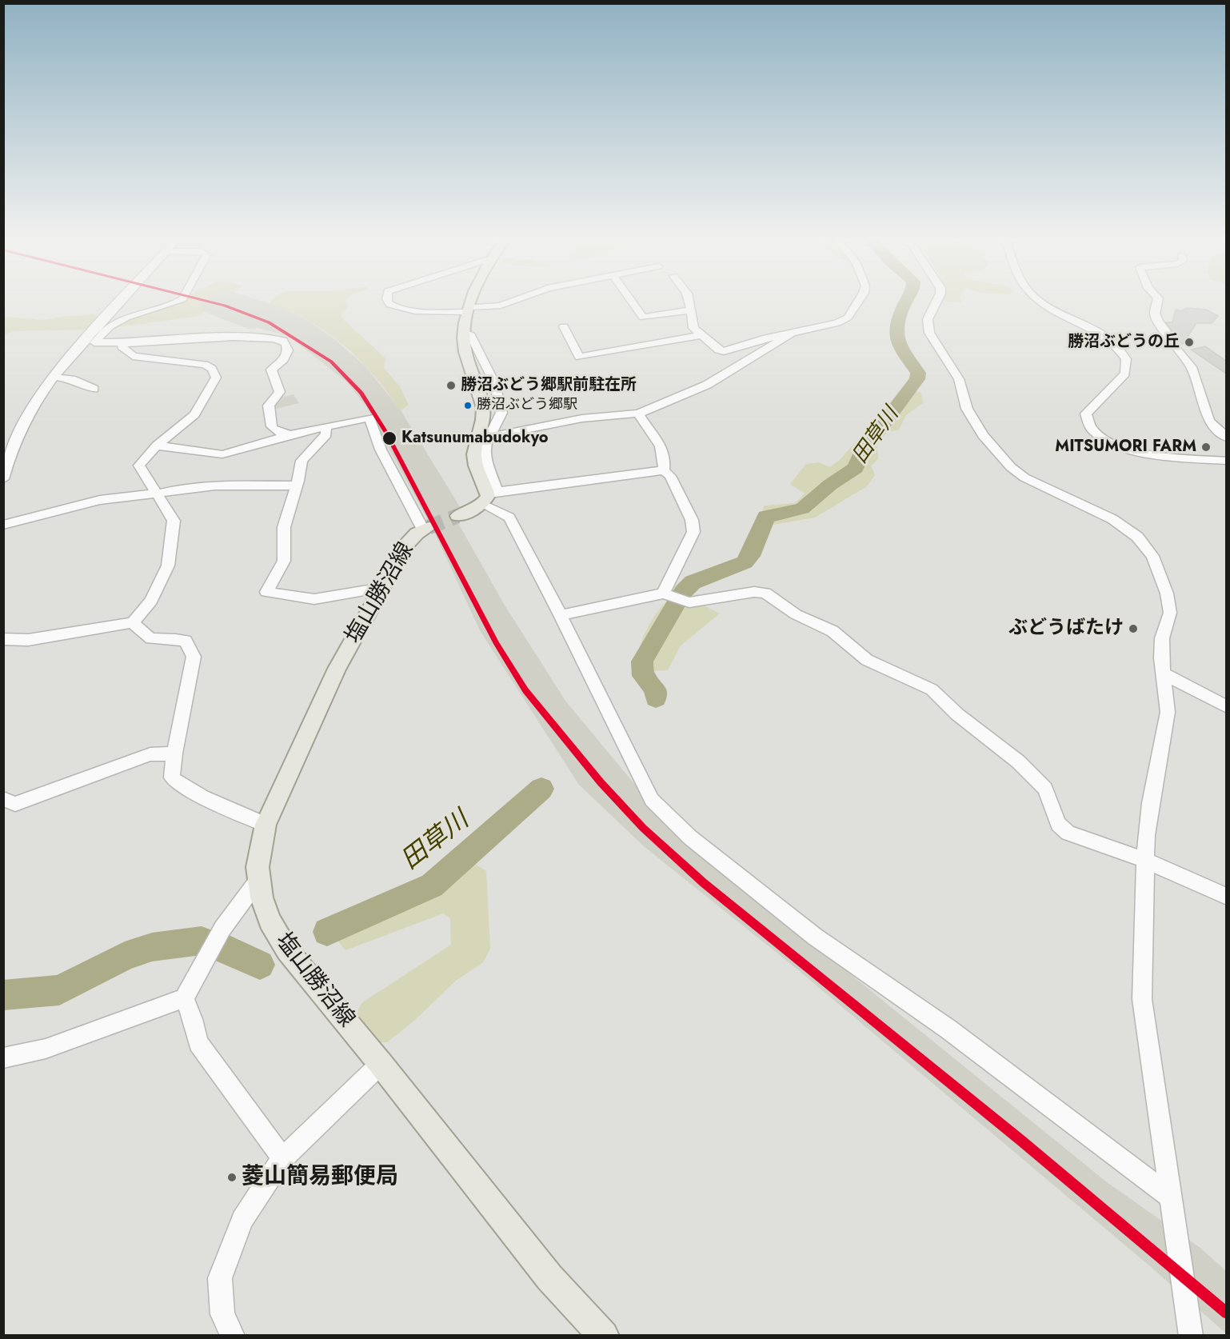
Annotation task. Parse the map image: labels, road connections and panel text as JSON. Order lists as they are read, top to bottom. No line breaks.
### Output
{"streets":{"main road":["塩山勝沼線"]},"water":["田草川"],"places":["勝沼ぶどうの丘","勝沼ぶどう郷駅前駐在所","勝沼ぶどう郷駅","Katsunumabudokyo","MITSUMORI FARM","ぶどうばたけ","菱山簡易郵便局"]}
